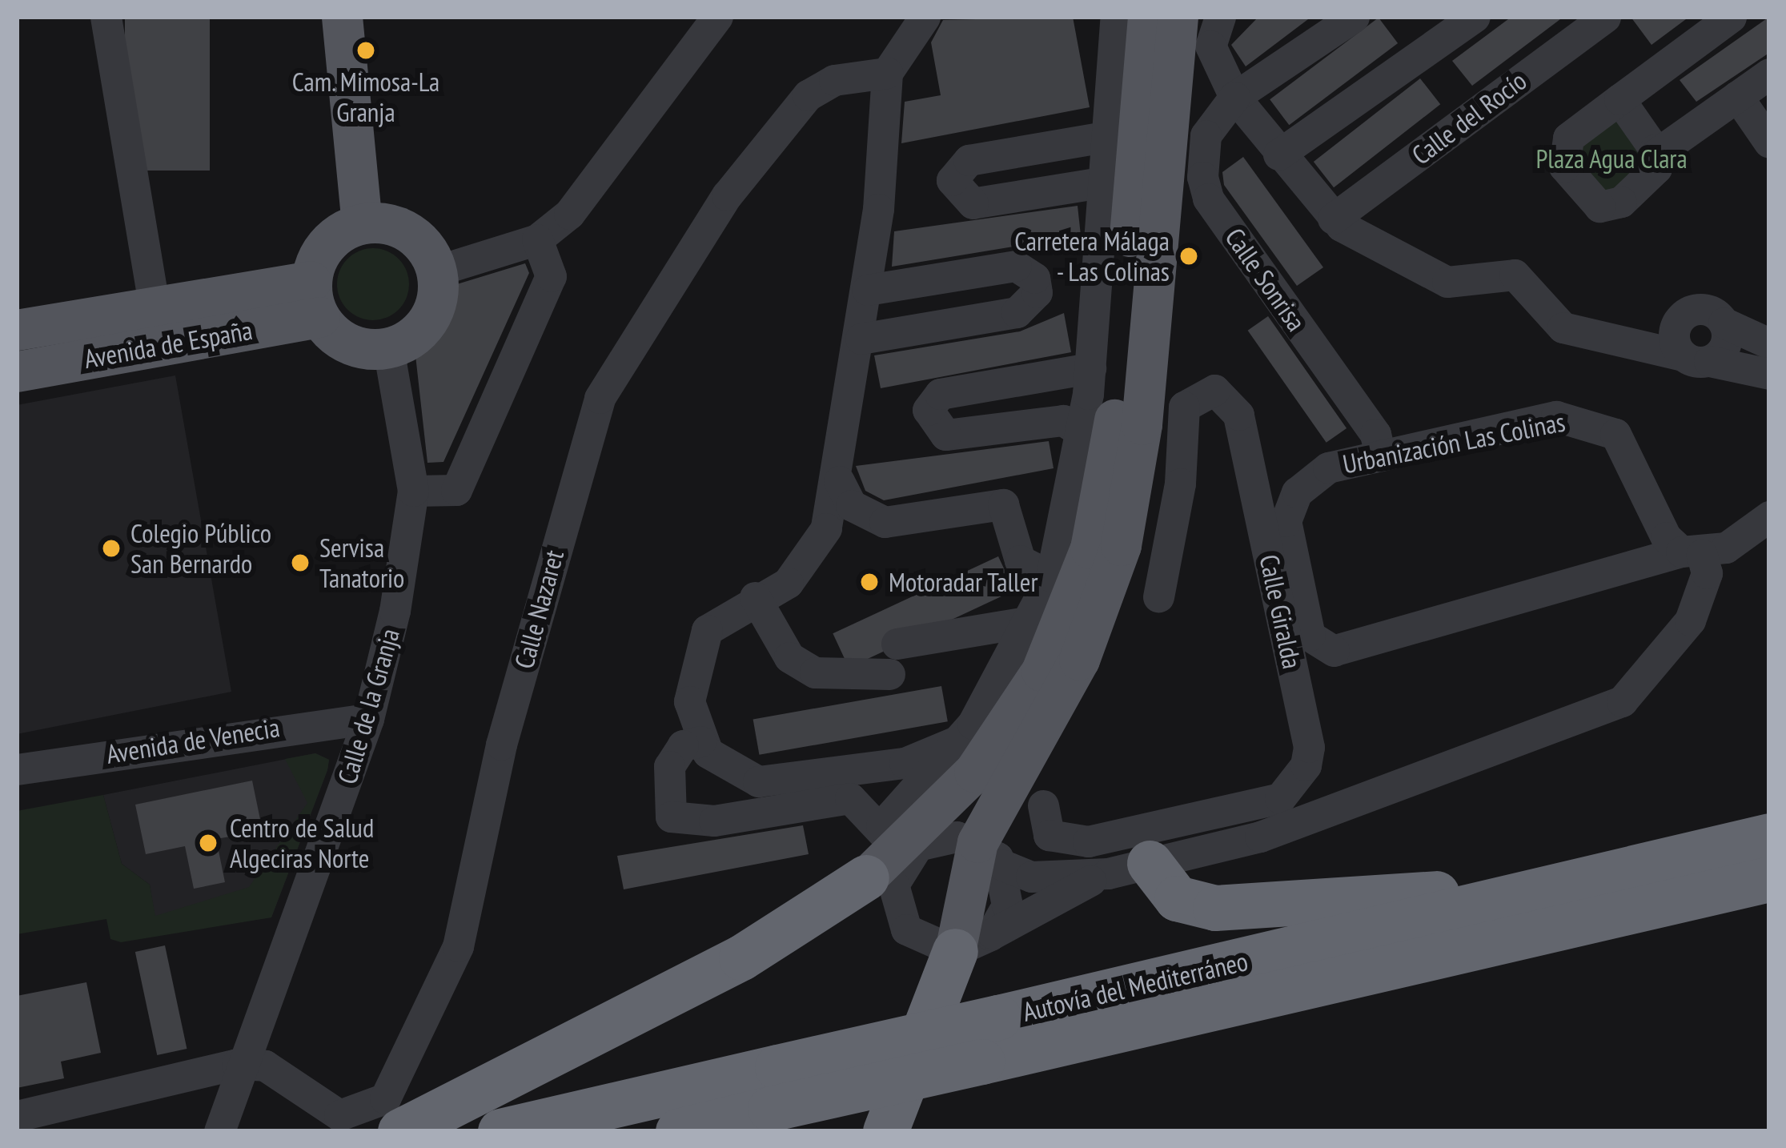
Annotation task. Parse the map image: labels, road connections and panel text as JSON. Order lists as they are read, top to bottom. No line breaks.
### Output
{"streets":{"highway":["Autovía del Mediterráneo"],"main road":["Avenida de España"],"street":["Calle del Rocío","Calle Sonrisa","Urbanización Las Colinas","Calle Nazaret","Calle Giralda","Calle de la Granja","Avenida de Venecia"]},"crossings":[["Calle Sonrisa","Urbanización Las Colinas"],["Avenida de España","Calle de la Granja"],["Calle Nazaret","Calle de la Granja"],["Calle de la Granja","Avenida de Venecia"]],"parks":["Plaza Agua Clara"],"places":["Cam. Mimosa-La Granja","Carretera Málaga - Las Colinas","Colegio Público San Bernardo","Servisa Tanatorio","Motoradar Taller","Centro de Salud Algeciras Norte"]}
